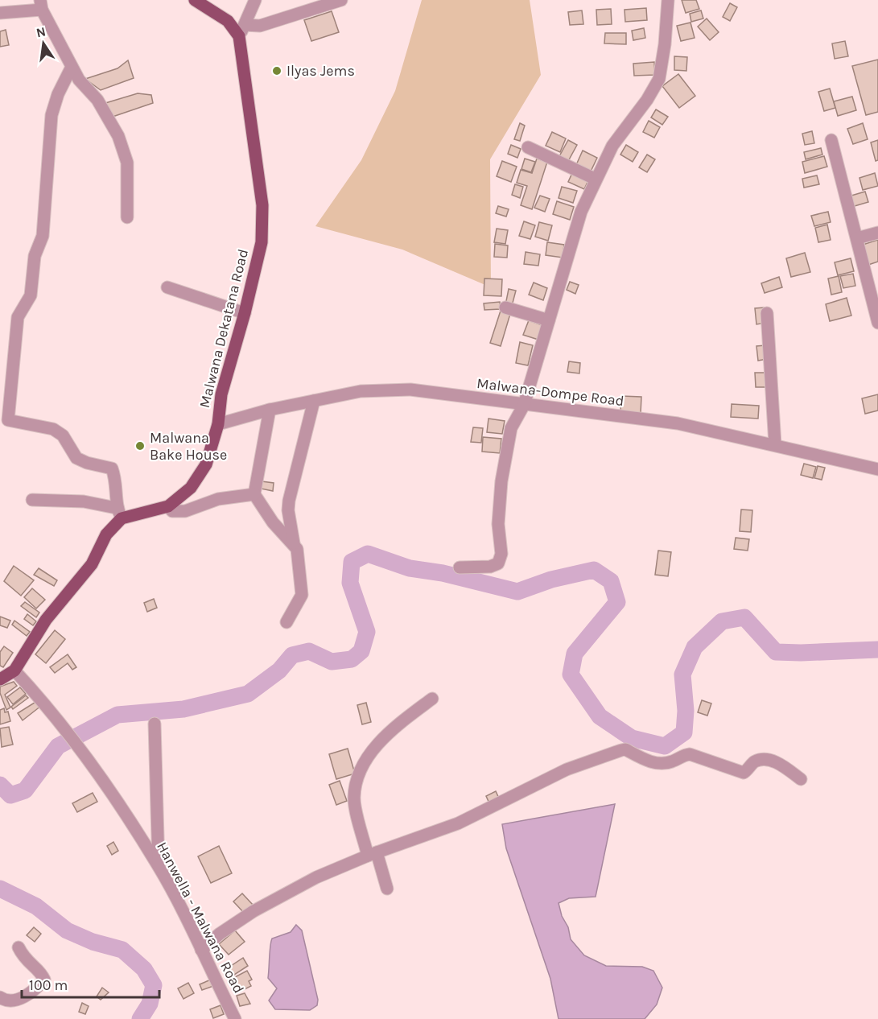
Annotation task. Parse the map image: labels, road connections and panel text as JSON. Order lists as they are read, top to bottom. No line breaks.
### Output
{"streets":{"main road":["Malwana Dekatana Road"],"street":["Malwana-Dompe Road","Hanwella - Malwana Road"]},"crossings":[["Malwana Dekatana Road","Malwana-Dompe Road"]],"places":["Ilyas Jems","Malwana Bake House"],"scale_bar":"100 m","north":"top"}
